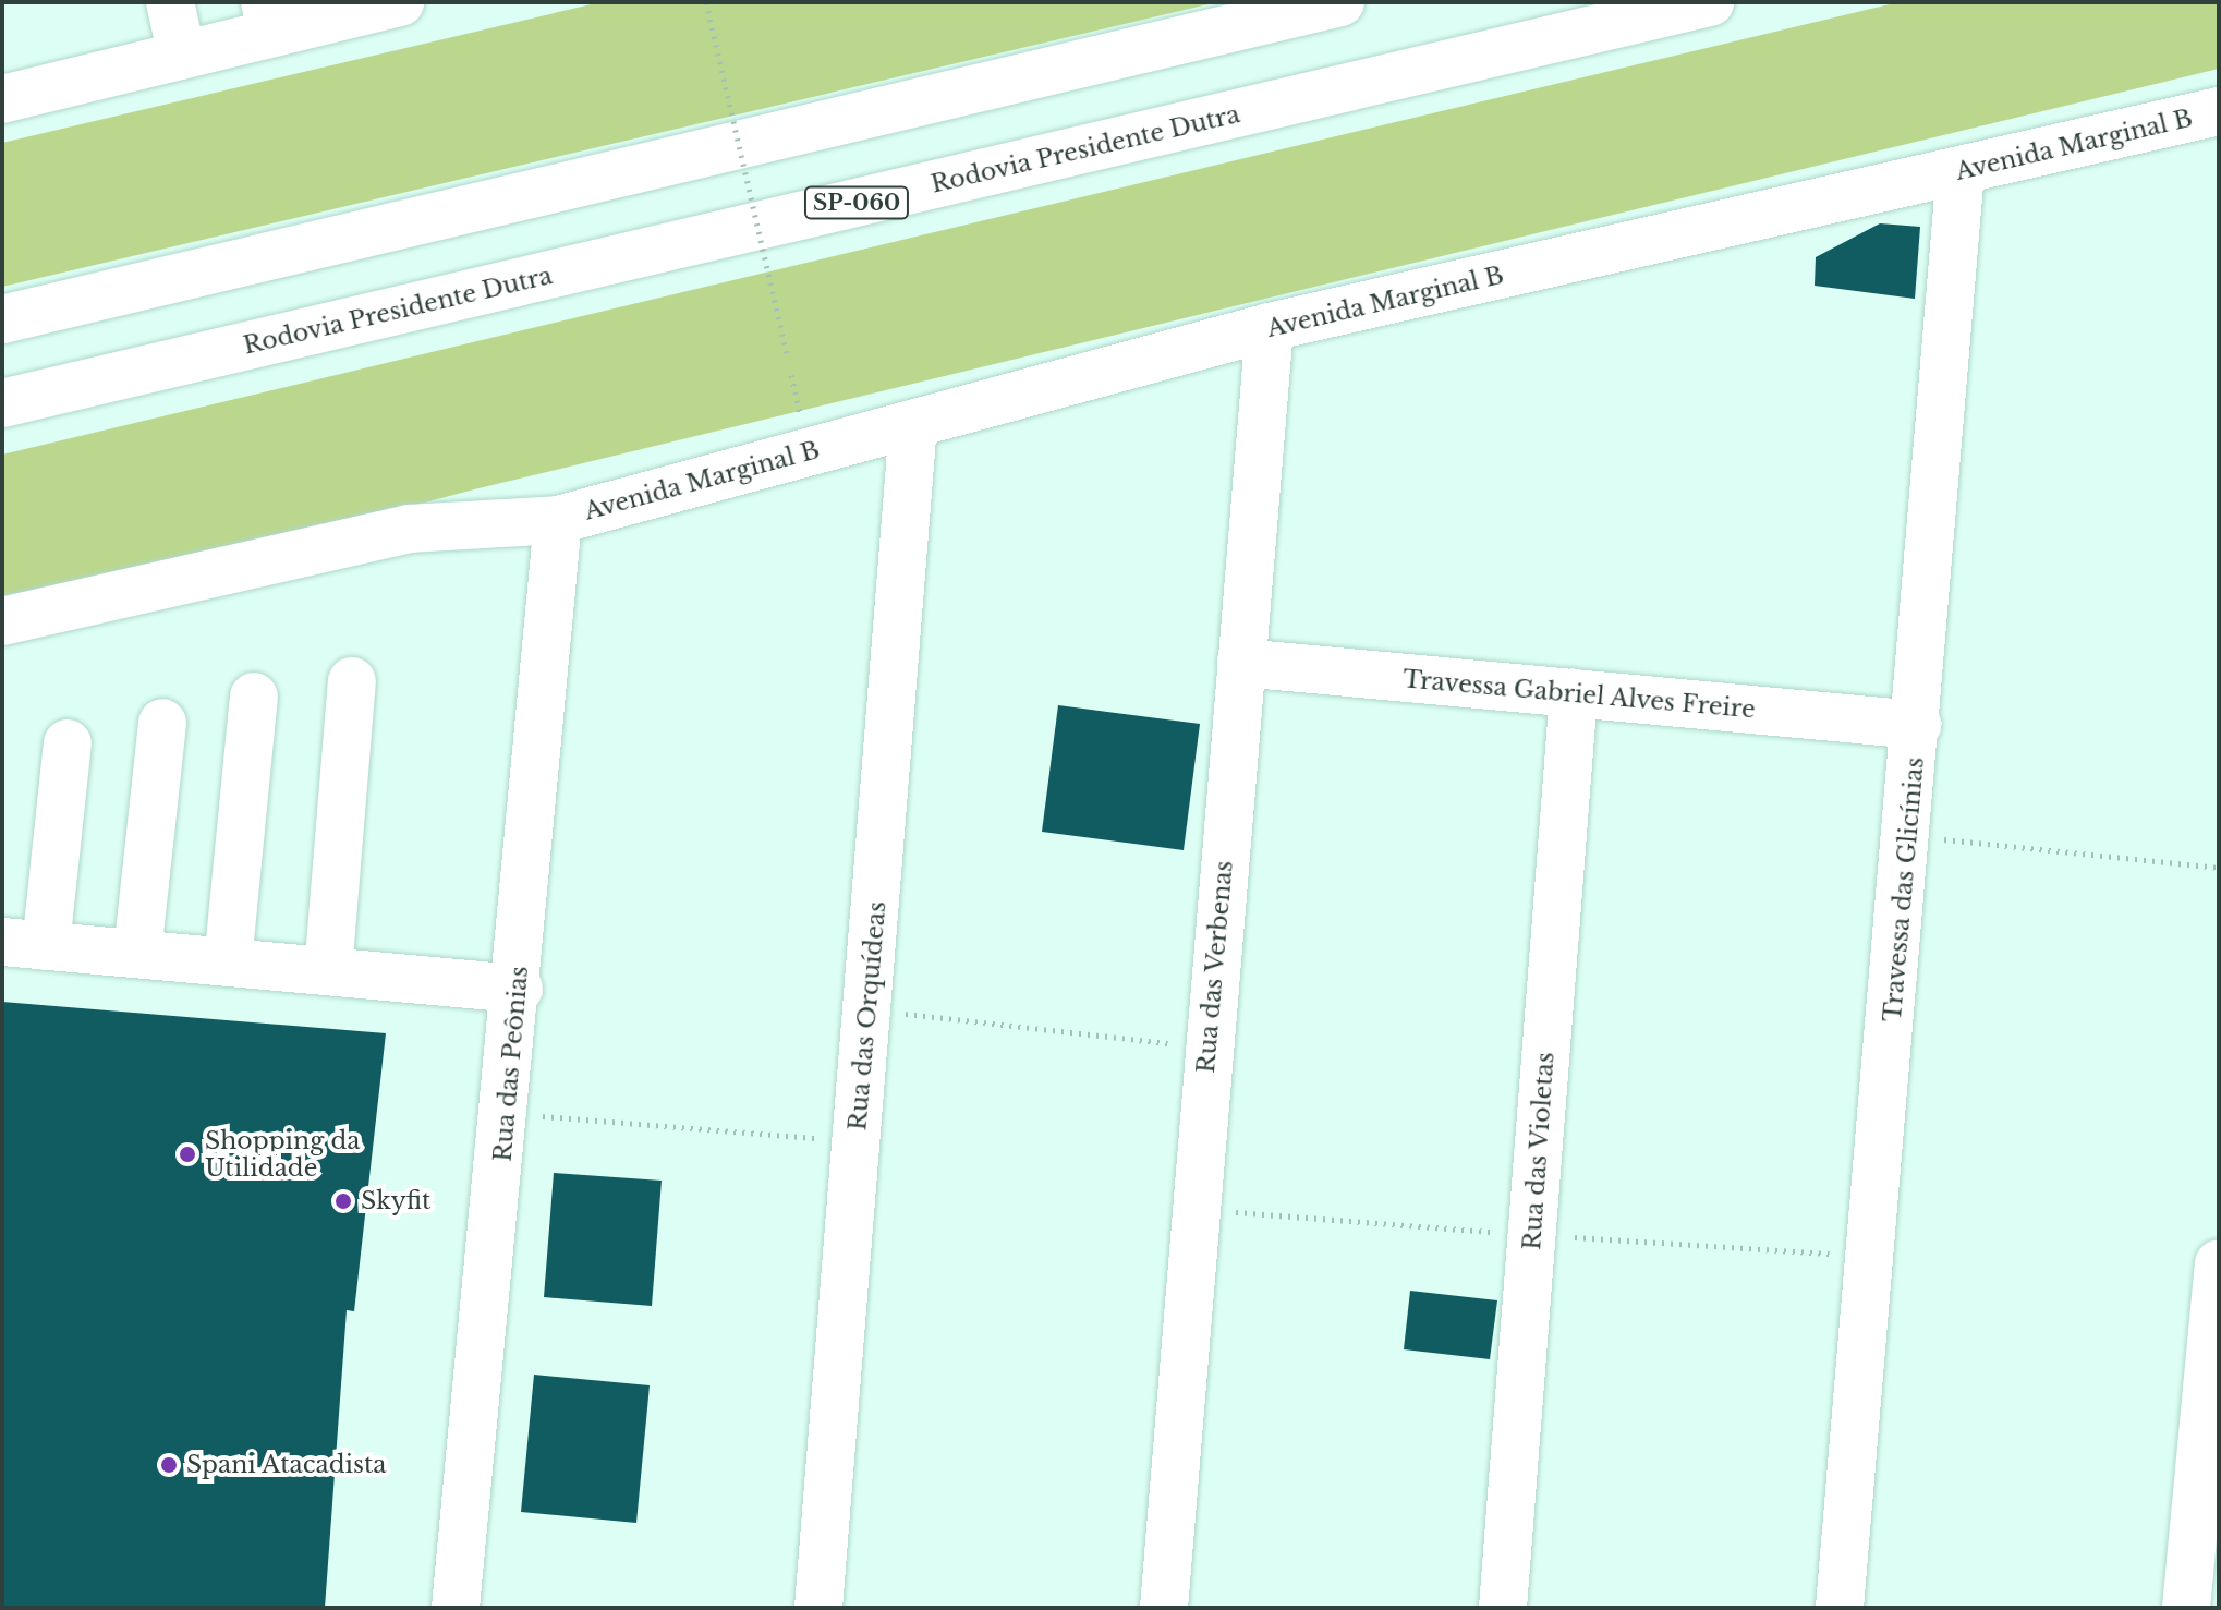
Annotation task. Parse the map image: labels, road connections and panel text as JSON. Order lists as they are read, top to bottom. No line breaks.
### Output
{"streets":{"main road":["Avenida Marginal B","Rodovia Presidente Dutra","SP-060","Travessa Gabriel Alves Freire","Travessa das Glicínias","Rua das Verbenas","Rua das Orquídeas","Rua das Peônias","Rua das Violetas"]},"crossings":[["Avenida Marginal B","Travessa das Glicínias"],["Avenida Marginal B","Rua das Verbenas"],["Avenida Marginal B","Rua das Orquídeas"],["Avenida Marginal B","Rua das Peônias"],["Travessa Gabriel Alves Freire","Travessa das Glicínias"],["Travessa Gabriel Alves Freire","Rua das Verbenas"],["Travessa Gabriel Alves Freire","Rua das Violetas"]],"places":["Shopping da Utilidade","Skyfit","Spani Atacadista"]}
